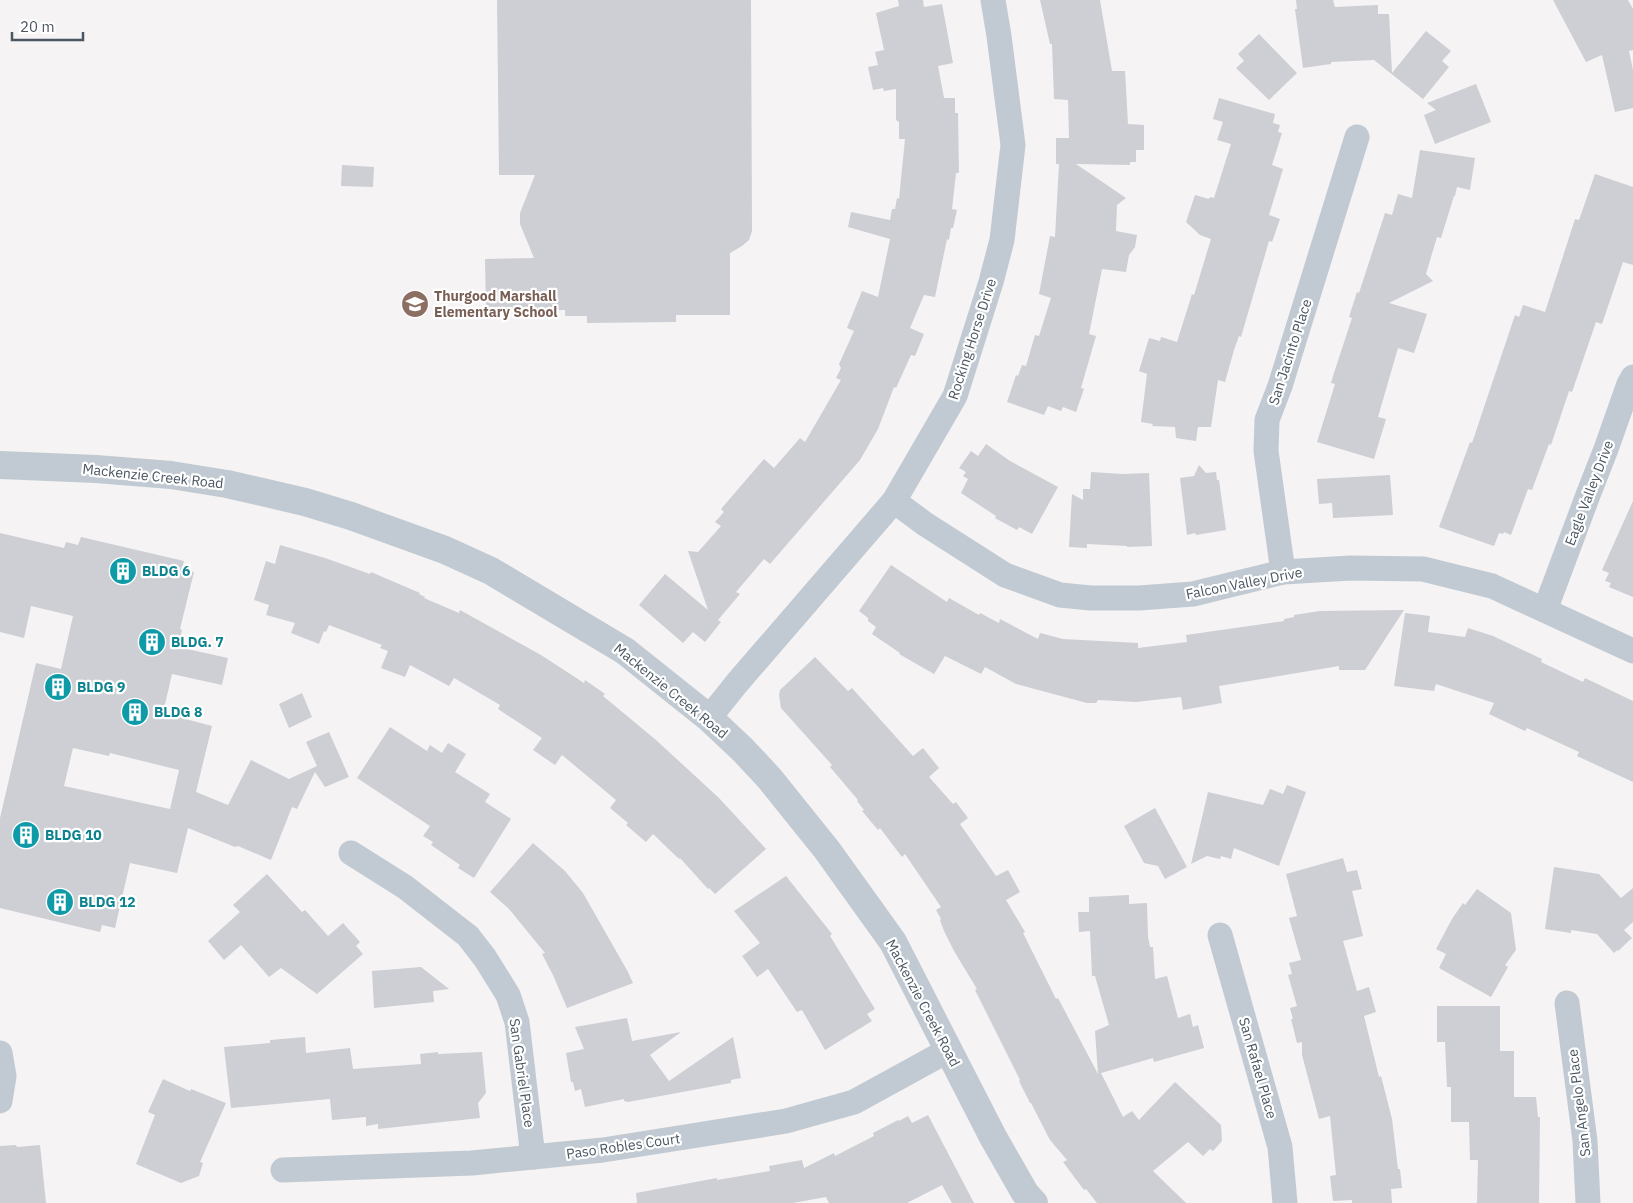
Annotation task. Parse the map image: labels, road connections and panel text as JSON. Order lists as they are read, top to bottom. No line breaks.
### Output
{"streets":{"street":["Rocking Horse Drive","San Jacinto Place","Mackenzie Creek Road","Eagle Valley Drive","Falcon Valley Drive","San Rafael Place","San Gabriel Place","San Angelo Place","Paso Robles Court"]},"crossings":[["Rocking Horse Drive","Mackenzie Creek Road"],["Rocking Horse Drive","Falcon Valley Drive"],["San Jacinto Place","Falcon Valley Drive"],["Mackenzie Creek Road","Paso Robles Court"],["Eagle Valley Drive","Falcon Valley Drive"],["San Gabriel Place","Paso Robles Court"]],"places":{"school or university":["Thurgood Marshall Elementary School"],"building":["BLDG 6","BLDG. 7","BLDG 9","BLDG 8","BLDG 10","BLDG 12"]},"scale_bar":"20 m"}
